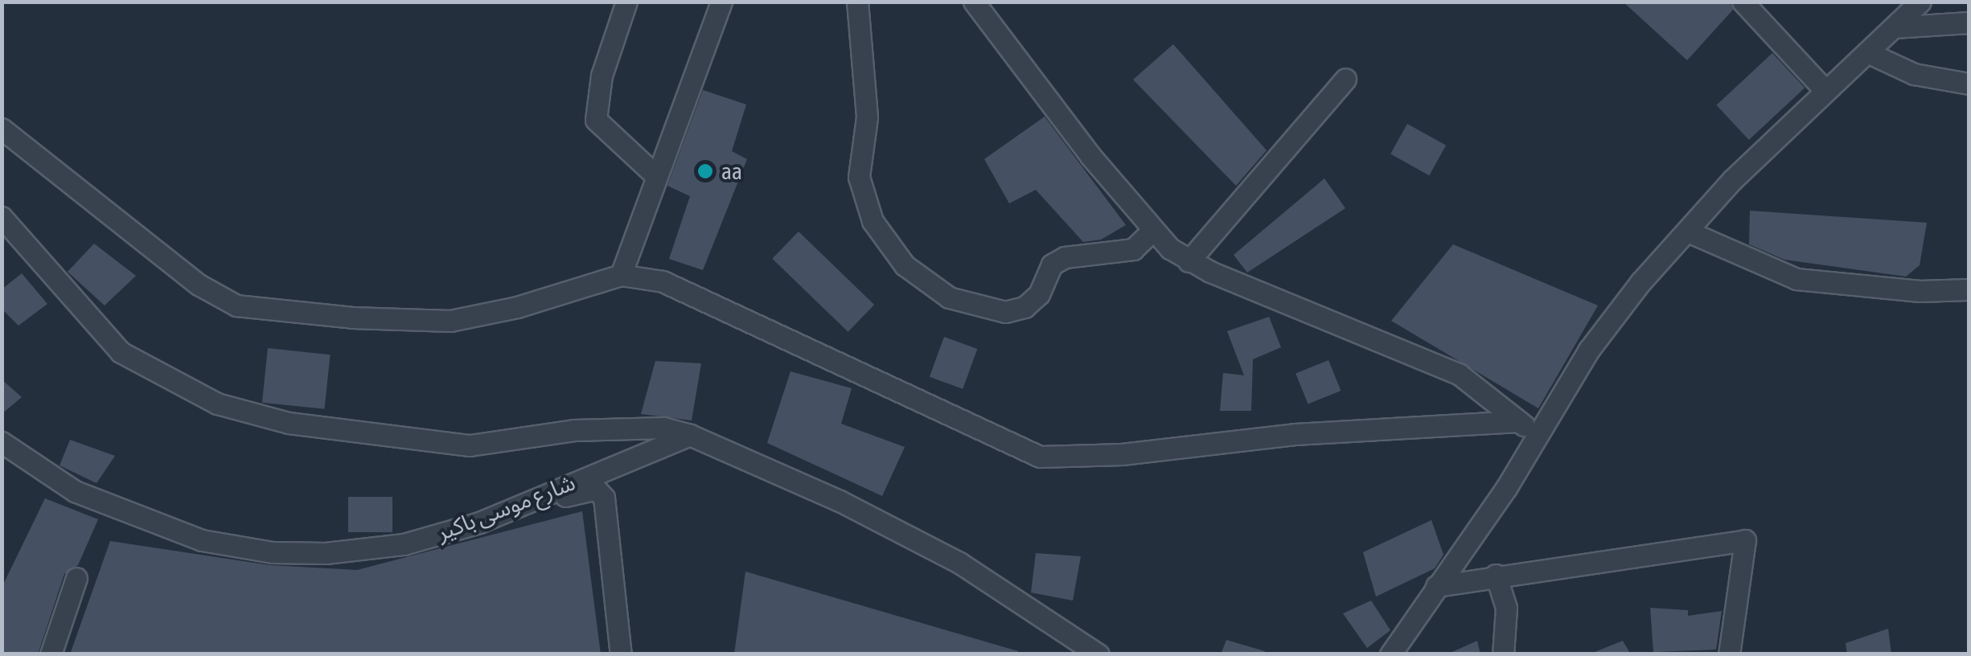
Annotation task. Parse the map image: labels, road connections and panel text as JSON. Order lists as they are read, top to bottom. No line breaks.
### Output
{"streets":{"street":["شارع موسى باكير"]},"places":["aa"]}
